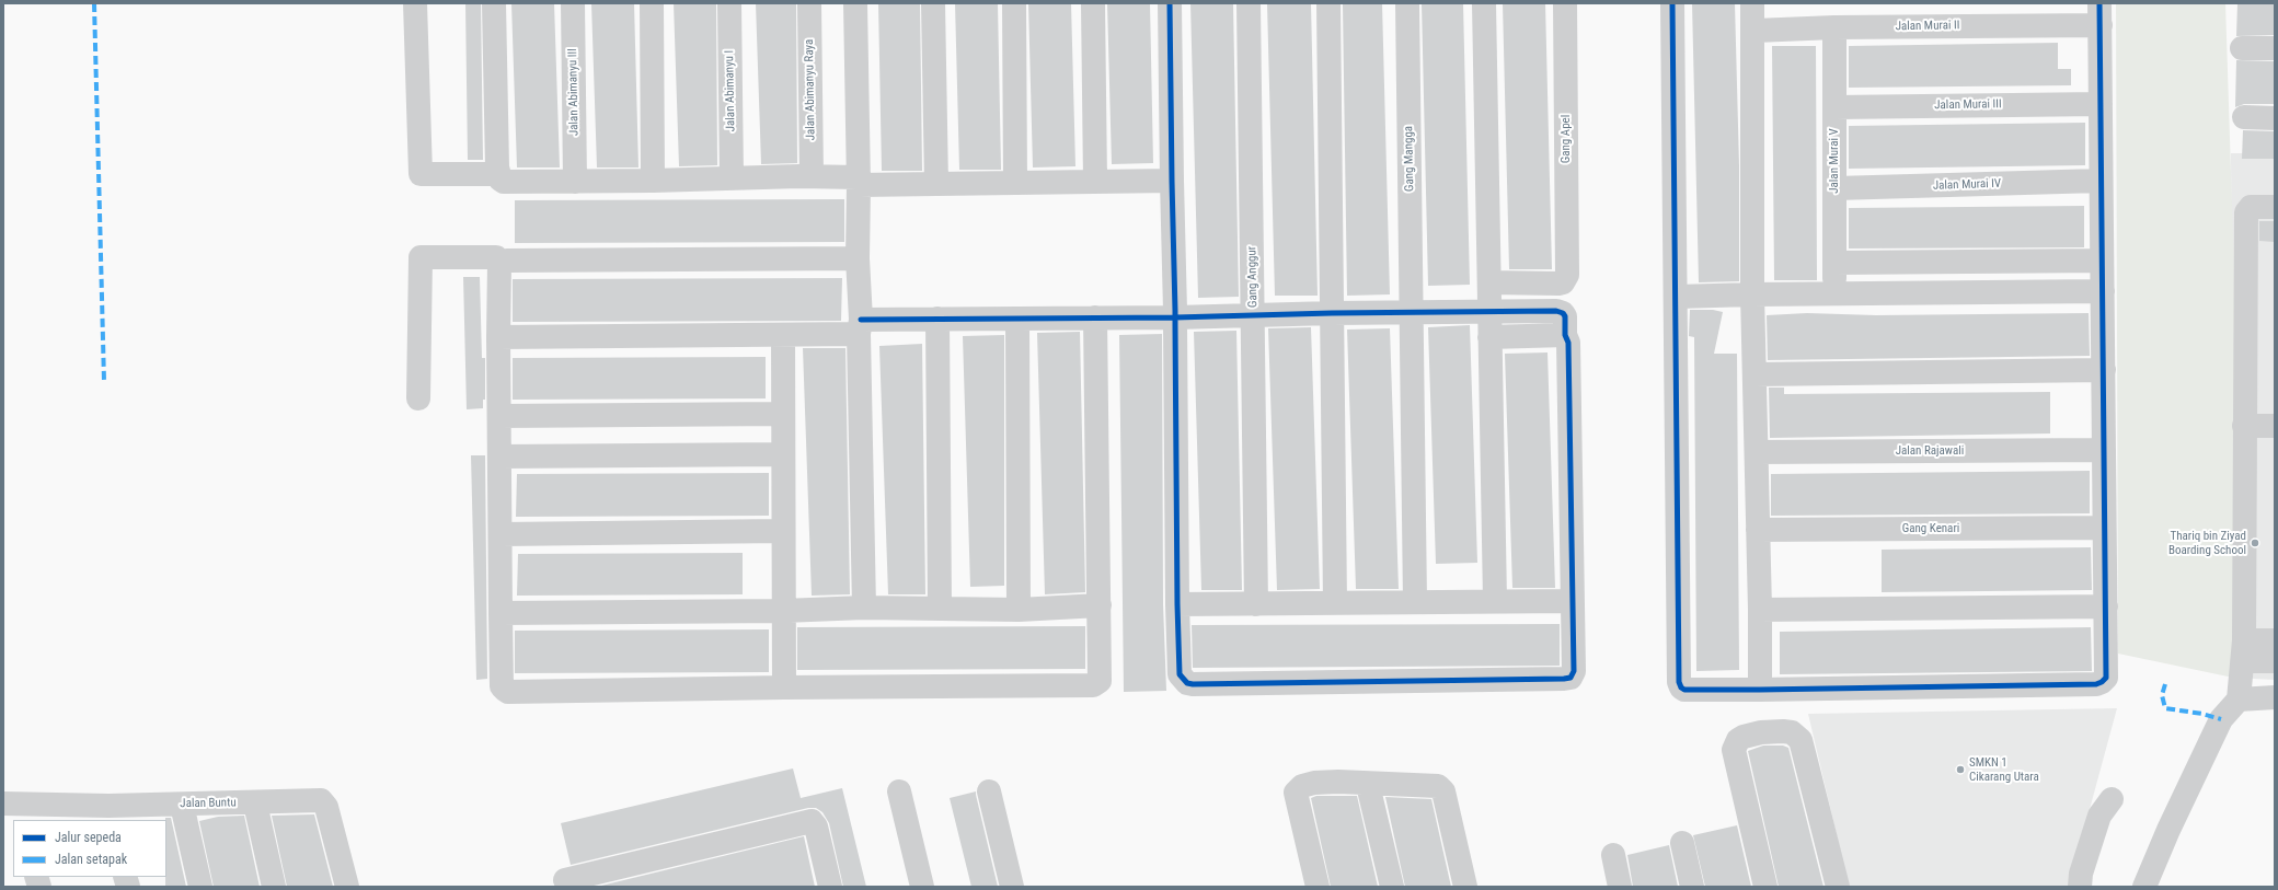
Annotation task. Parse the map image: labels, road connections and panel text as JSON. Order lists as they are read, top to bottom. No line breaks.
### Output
{"streets":{"street":["Jalan Murai II","Jalan Abimanyu Raya","Jalan Abimanyu I","Jalan Abimanyu III","Jalan Murai III","Gang Apel","Gang Mangga","Jalan Murai V","Jalan Murai IV","Gang Anggur","Jalan Rajawali","Gang Kenari","Jalan Buntu"]},"crossings":[["Jalan Murai II","Jalan Murai V"],["Jalan Murai III","Jalan Murai V"],["Jalan Murai V","Jalan Murai IV"]],"places":["Thariq bin Ziyad Boarding School","SMKN 1 Cikarang Utara"],"legend":["Jalur sepeda","Jalan setapak"]}
